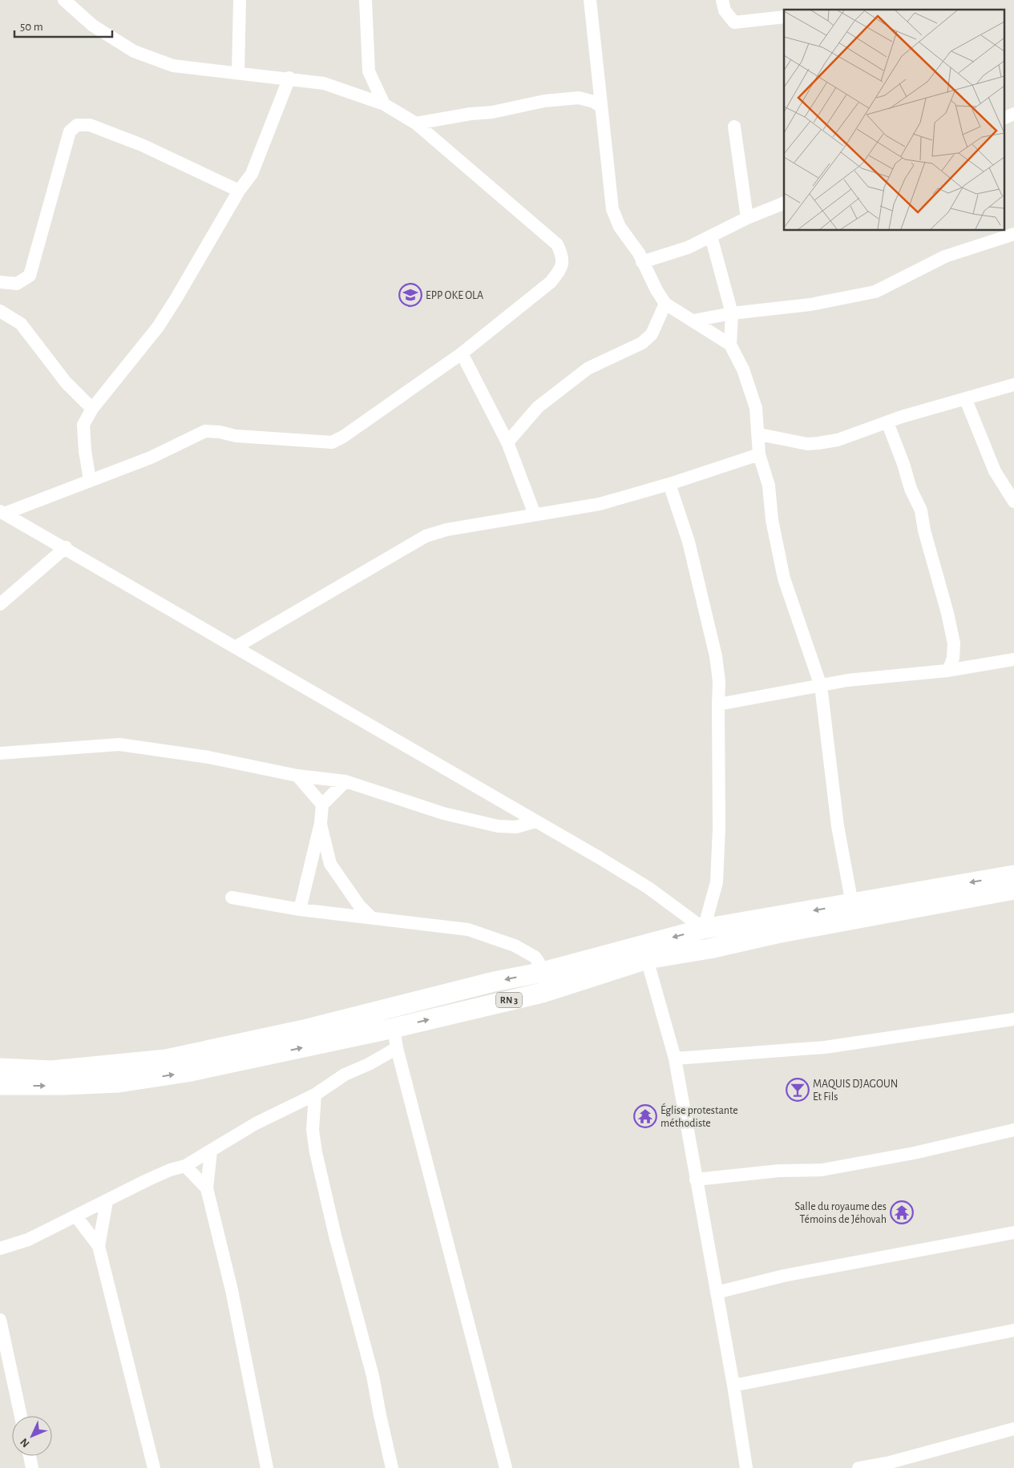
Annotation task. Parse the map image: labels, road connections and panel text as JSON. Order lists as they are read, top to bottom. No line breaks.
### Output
{"streets":{"main road":["RN 3"]},"places":{"school or university":["EPP OKE OLA"],"bar":["MAQUIS DJAGOUN Et Fils"],"temple":["Église protestante méthodiste","Salle du royaume des Témoins de Jéhovah"]},"scale_bar":"50 m","north":"bottom left"}
